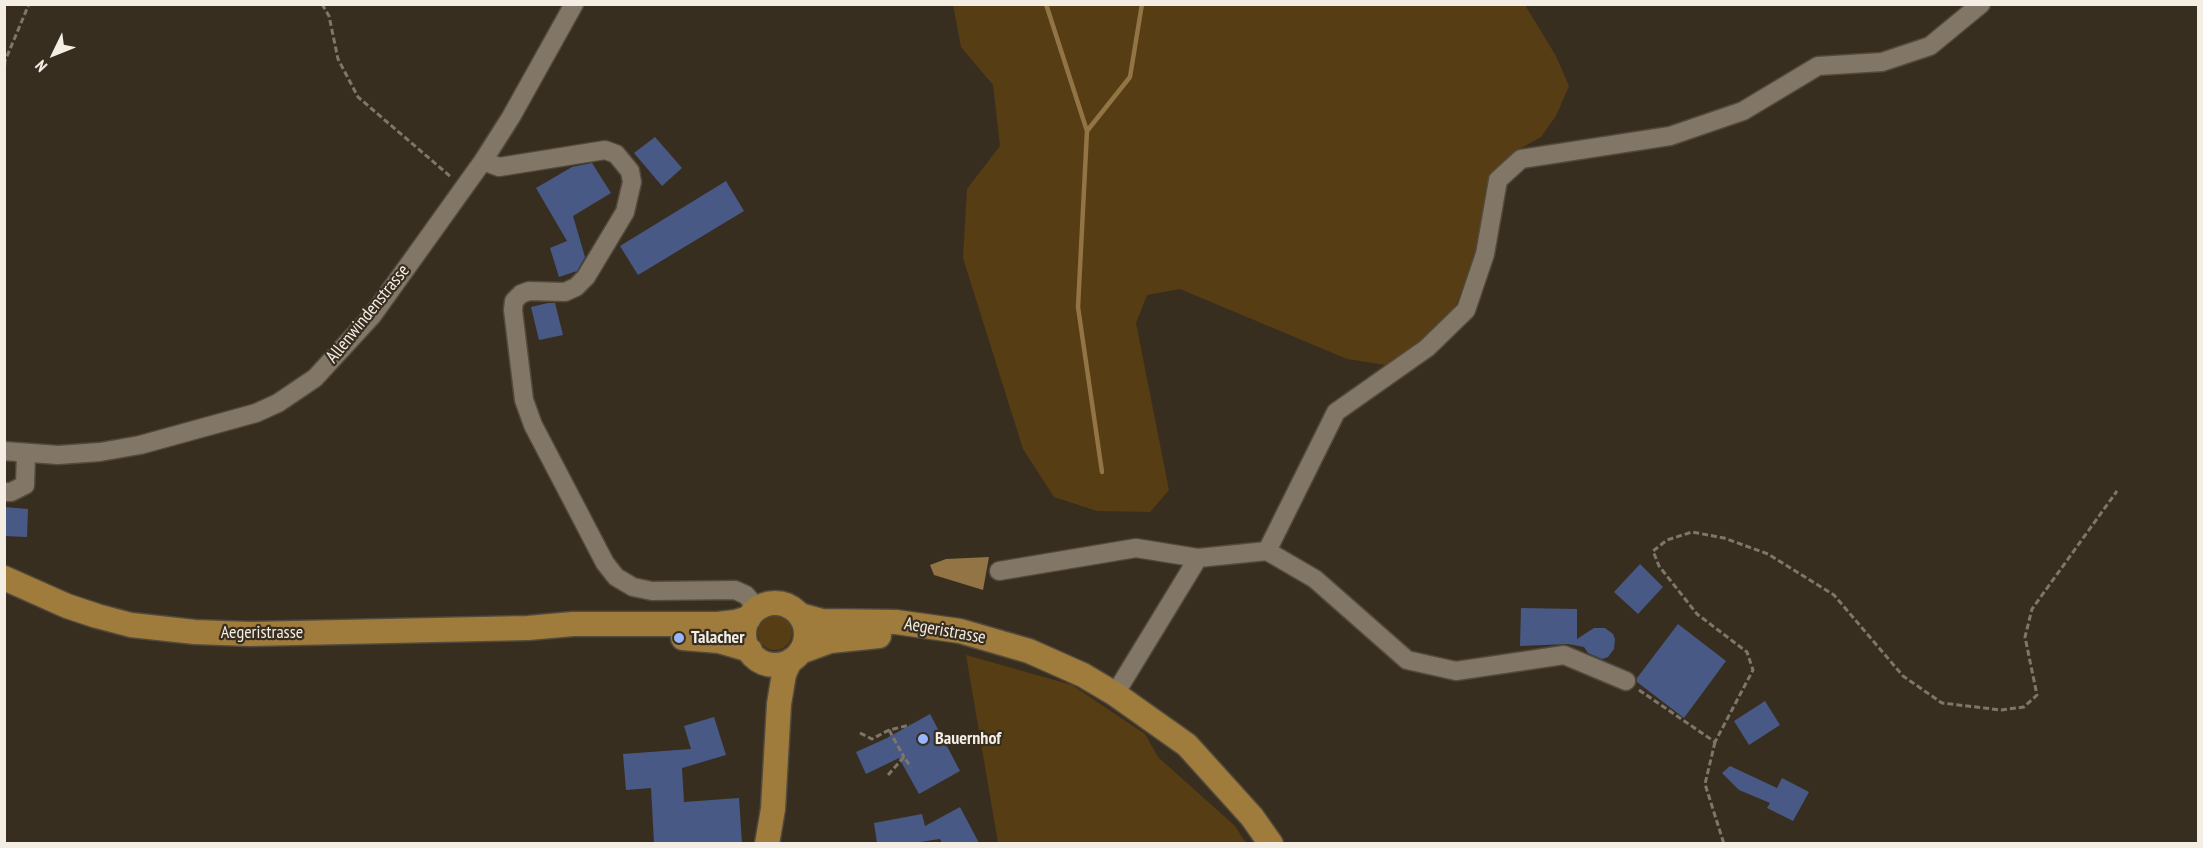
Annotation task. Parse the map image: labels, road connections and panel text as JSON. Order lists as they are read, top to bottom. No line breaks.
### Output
{"streets":{"main road":["Aegeristrasse"],"street":["Allenwindenstrasse"]},"places":["Talacher","Bauernhof"],"north":"bottom left"}
